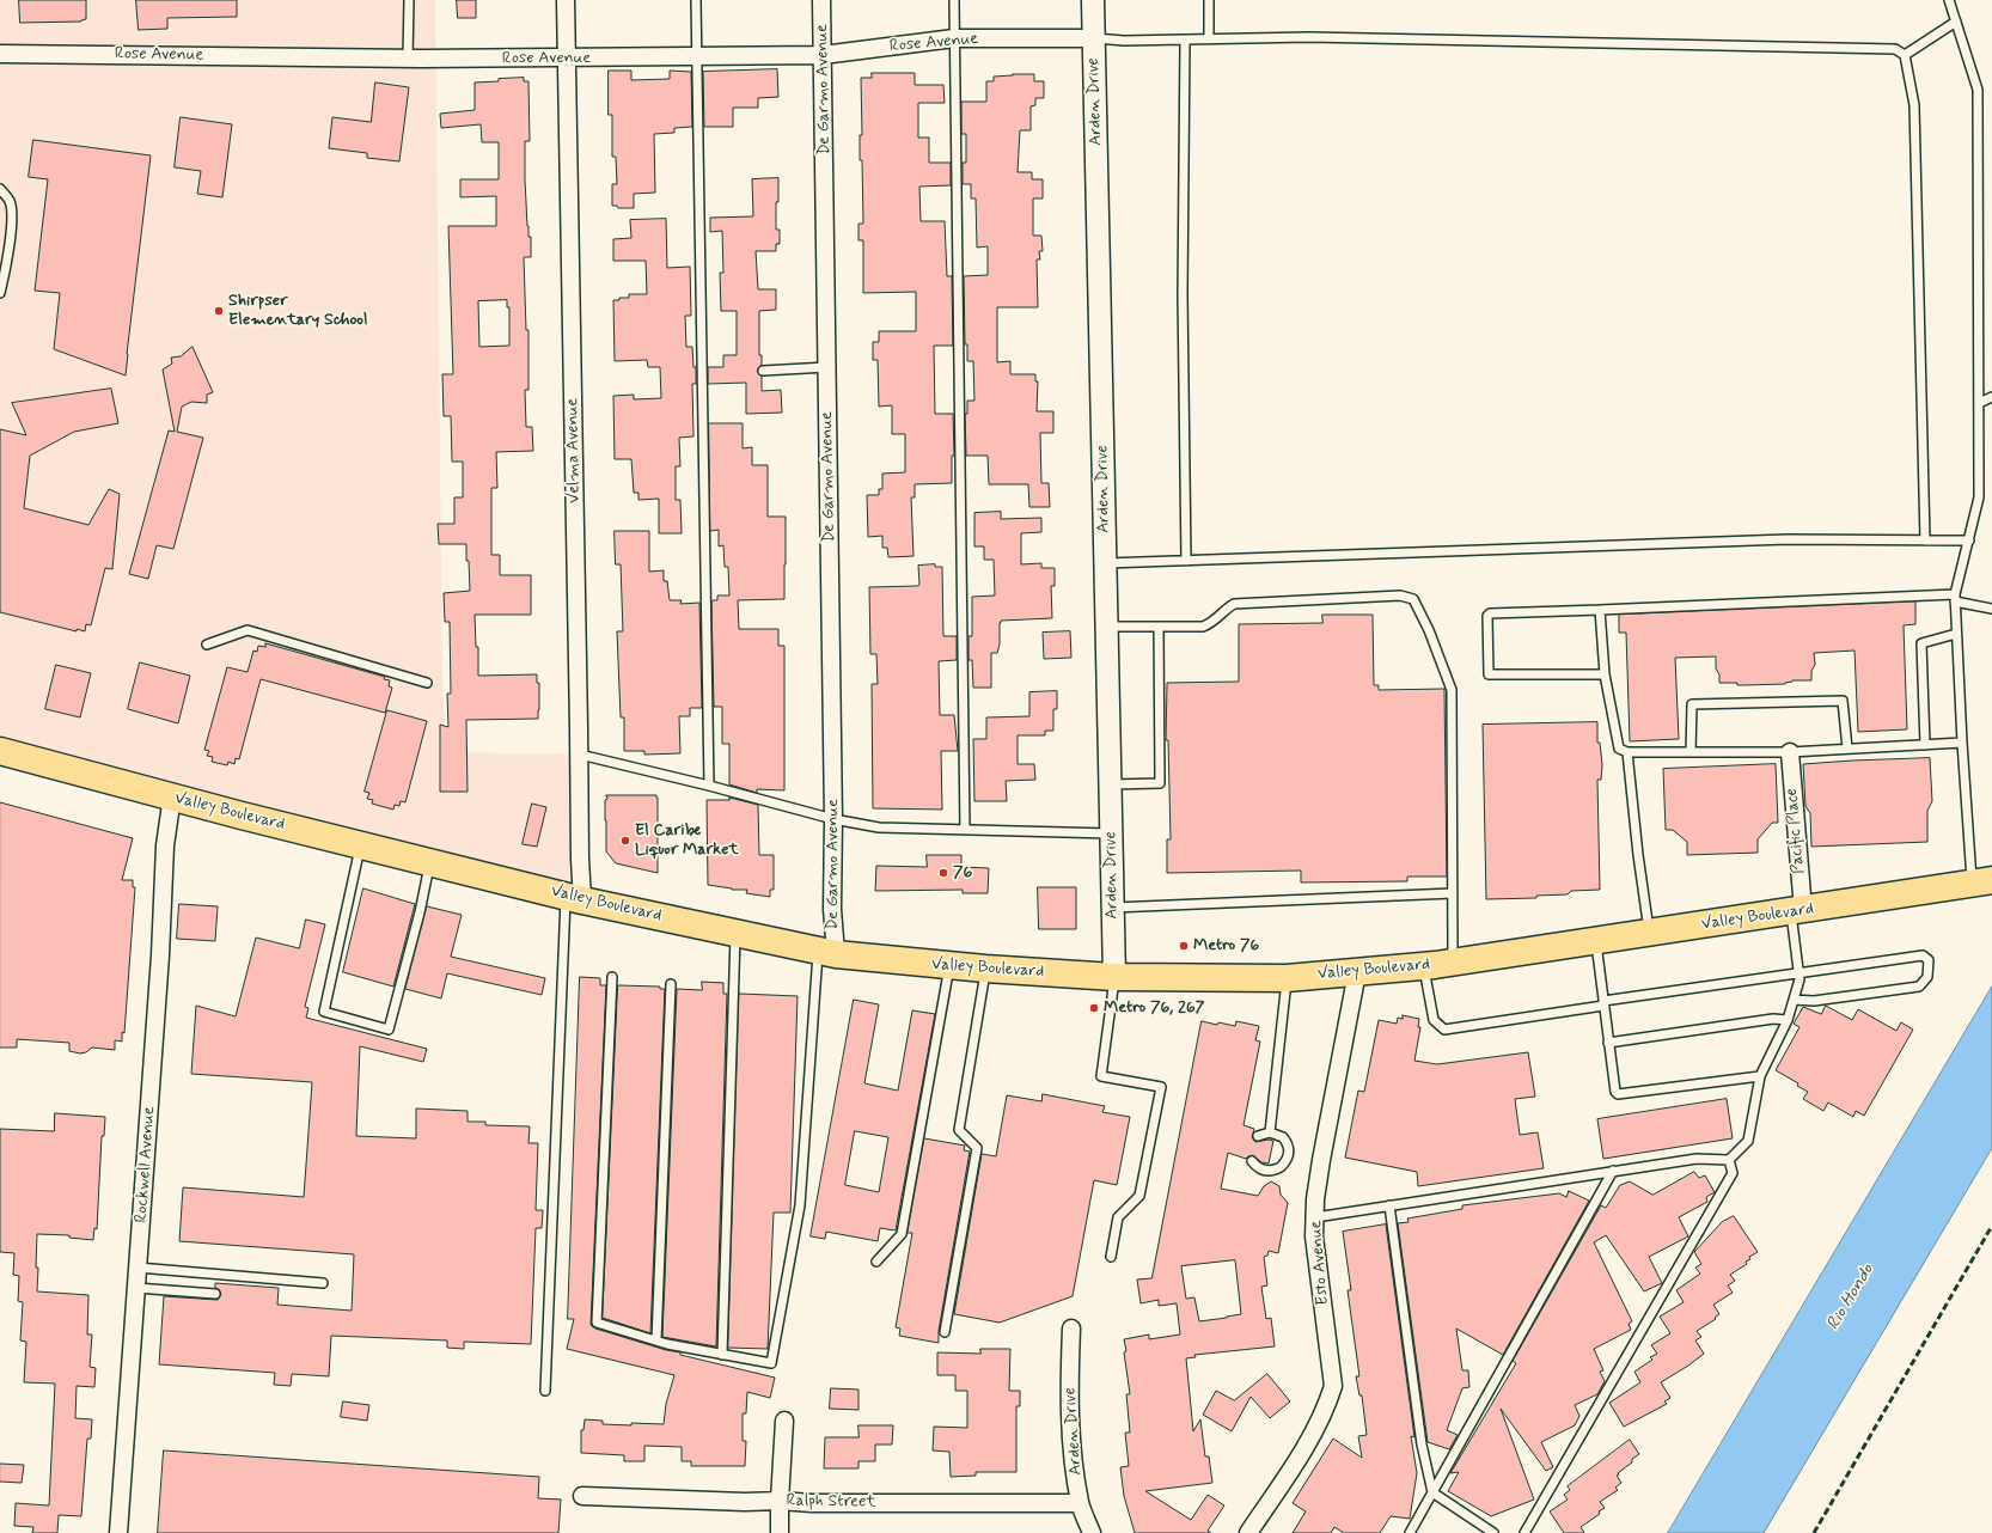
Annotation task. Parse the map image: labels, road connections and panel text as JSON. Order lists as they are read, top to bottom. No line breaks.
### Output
{"streets":{"main road":["Valley Boulevard"],"street":["Rose Avenue","De Garmo Avenue","Arden Drive","Velma Avenue","Pacific Place","Rockwell Avenue","Esto Avenue","Ralph Street"]},"crossings":[["Rose Avenue","De Garmo Avenue"],["Rose Avenue","Arden Drive"],["Rose Avenue","Velma Avenue"],["De Garmo Avenue","Valley Boulevard"],["Arden Drive","Valley Boulevard"],["Arden Drive","Ralph Street"],["Velma Avenue","Valley Boulevard"],["Valley Boulevard","Pacific Place"],["Valley Boulevard","Rockwell Avenue"],["Valley Boulevard","Esto Avenue"]],"water":["Rio Hondo"],"places":["Shirpser Elementary School","El Caribe Liquor Market","76","Metro 76","Metro 76, 267"]}
